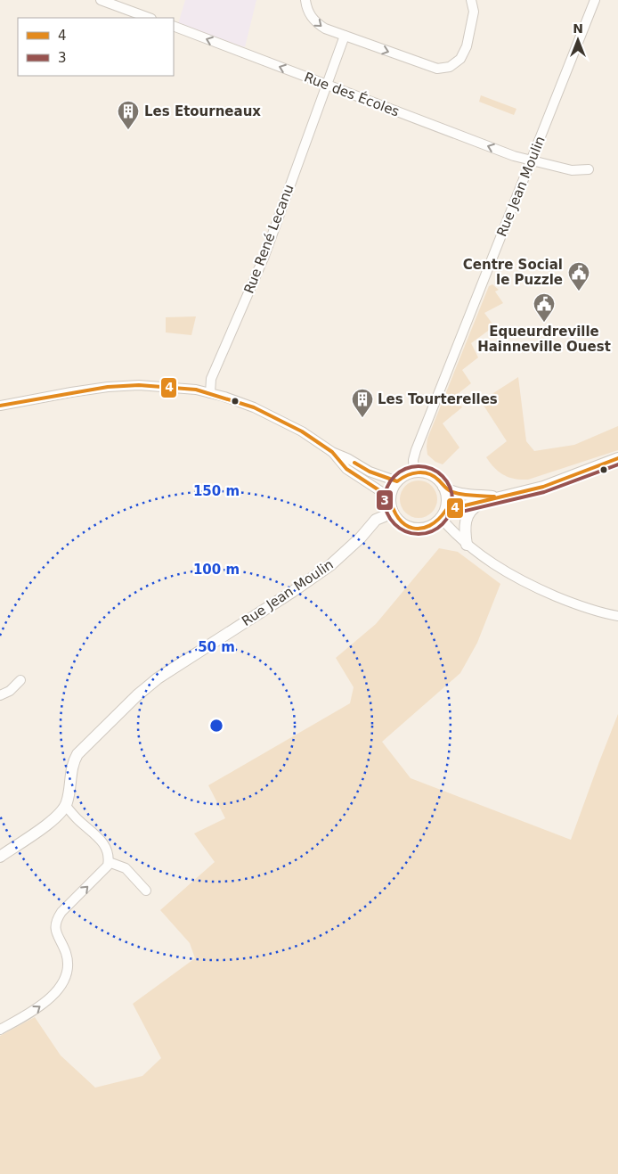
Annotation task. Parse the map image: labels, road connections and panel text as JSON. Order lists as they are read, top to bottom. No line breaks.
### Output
{"streets":{"street":["Rue des Écoles","Rue Jean Moulin","Rue René Lecanu"]},"crossings":[["Rue des Écoles","Rue Jean Moulin"],["Rue des Écoles","Rue René Lecanu"]],"one_way":["Rue des Écoles"],"places":{"building":["Les Etourneaux","Les Tourterelles"],"public building":["Centre Social le Puzzle","Equeurdreville Hainneville Ouest"]},"lines":["transit line 4","transit line 3"],"legend":["4","3"],"north":"top","rings":["150 m","100 m","50 m"]}
